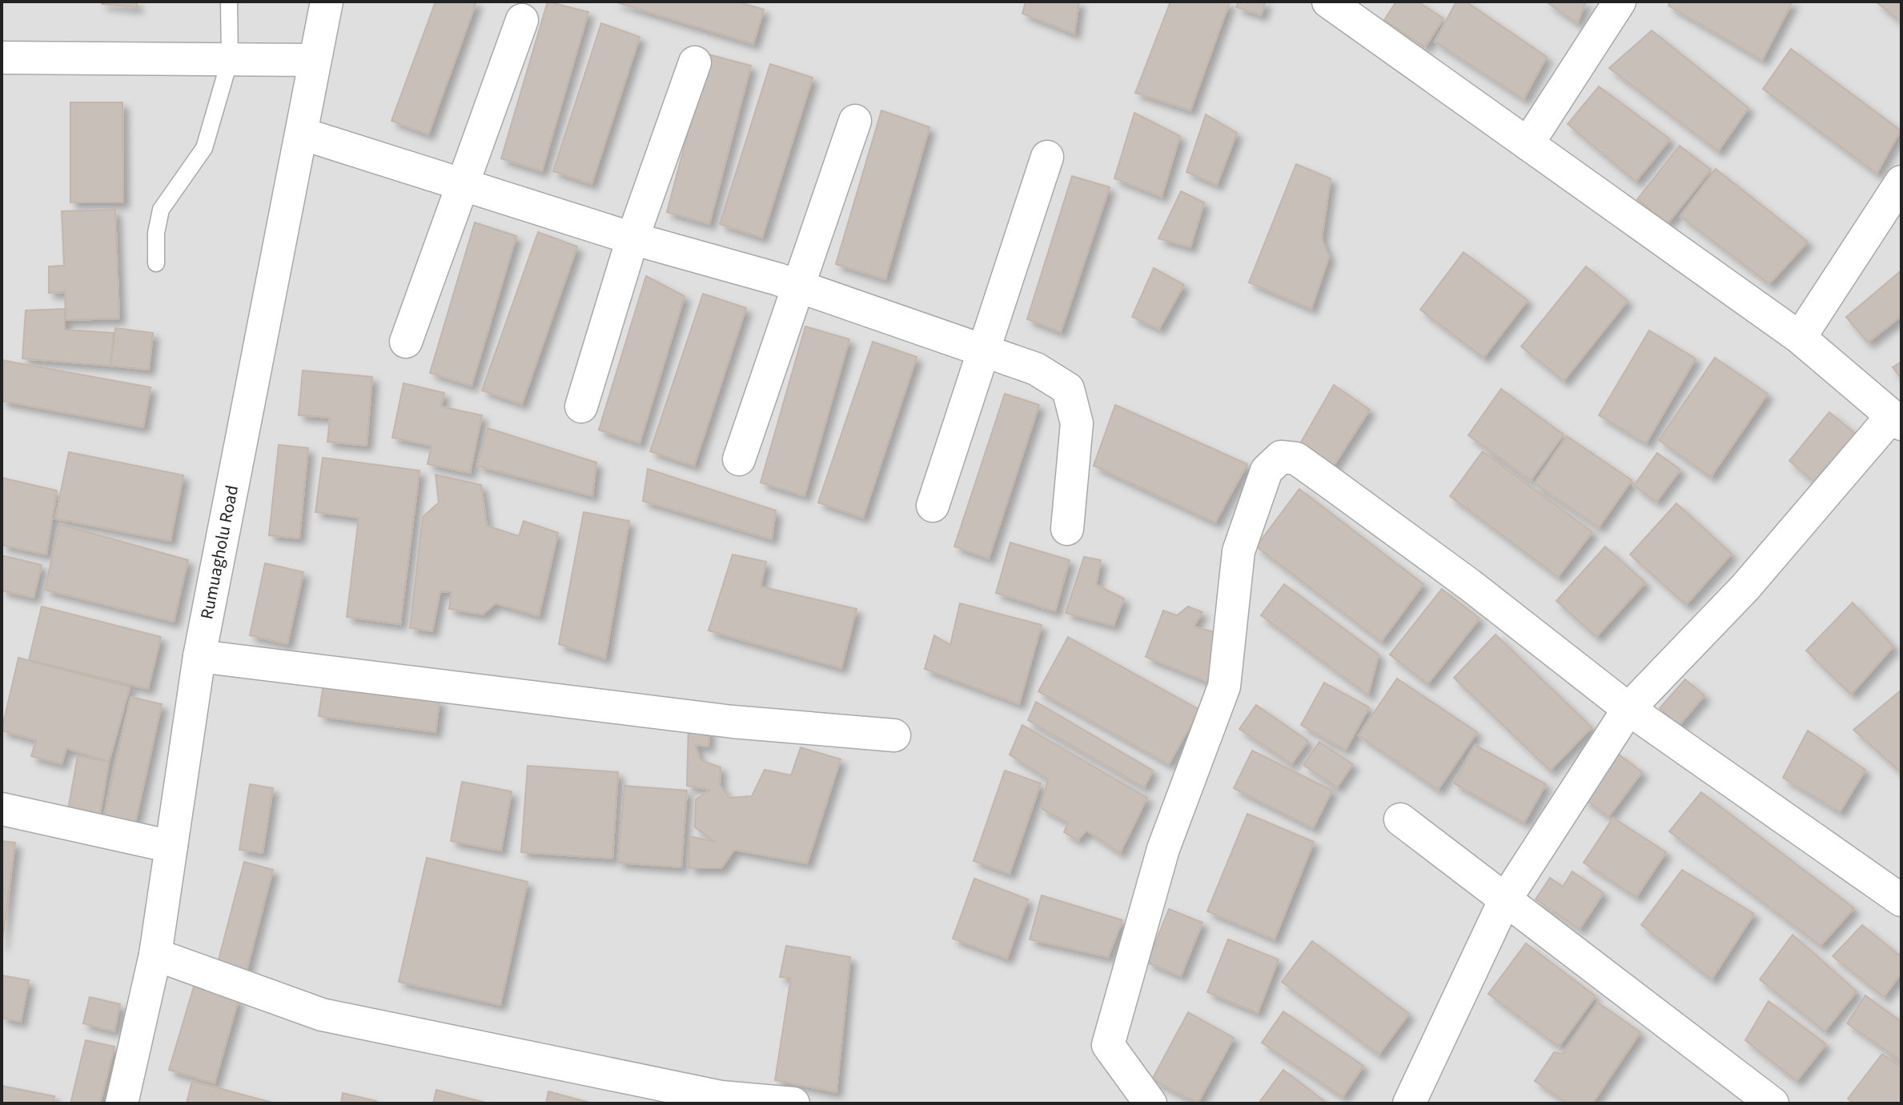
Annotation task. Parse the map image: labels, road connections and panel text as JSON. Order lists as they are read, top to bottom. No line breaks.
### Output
{"streets":{"street":["Rumuagholu Road"]}}
